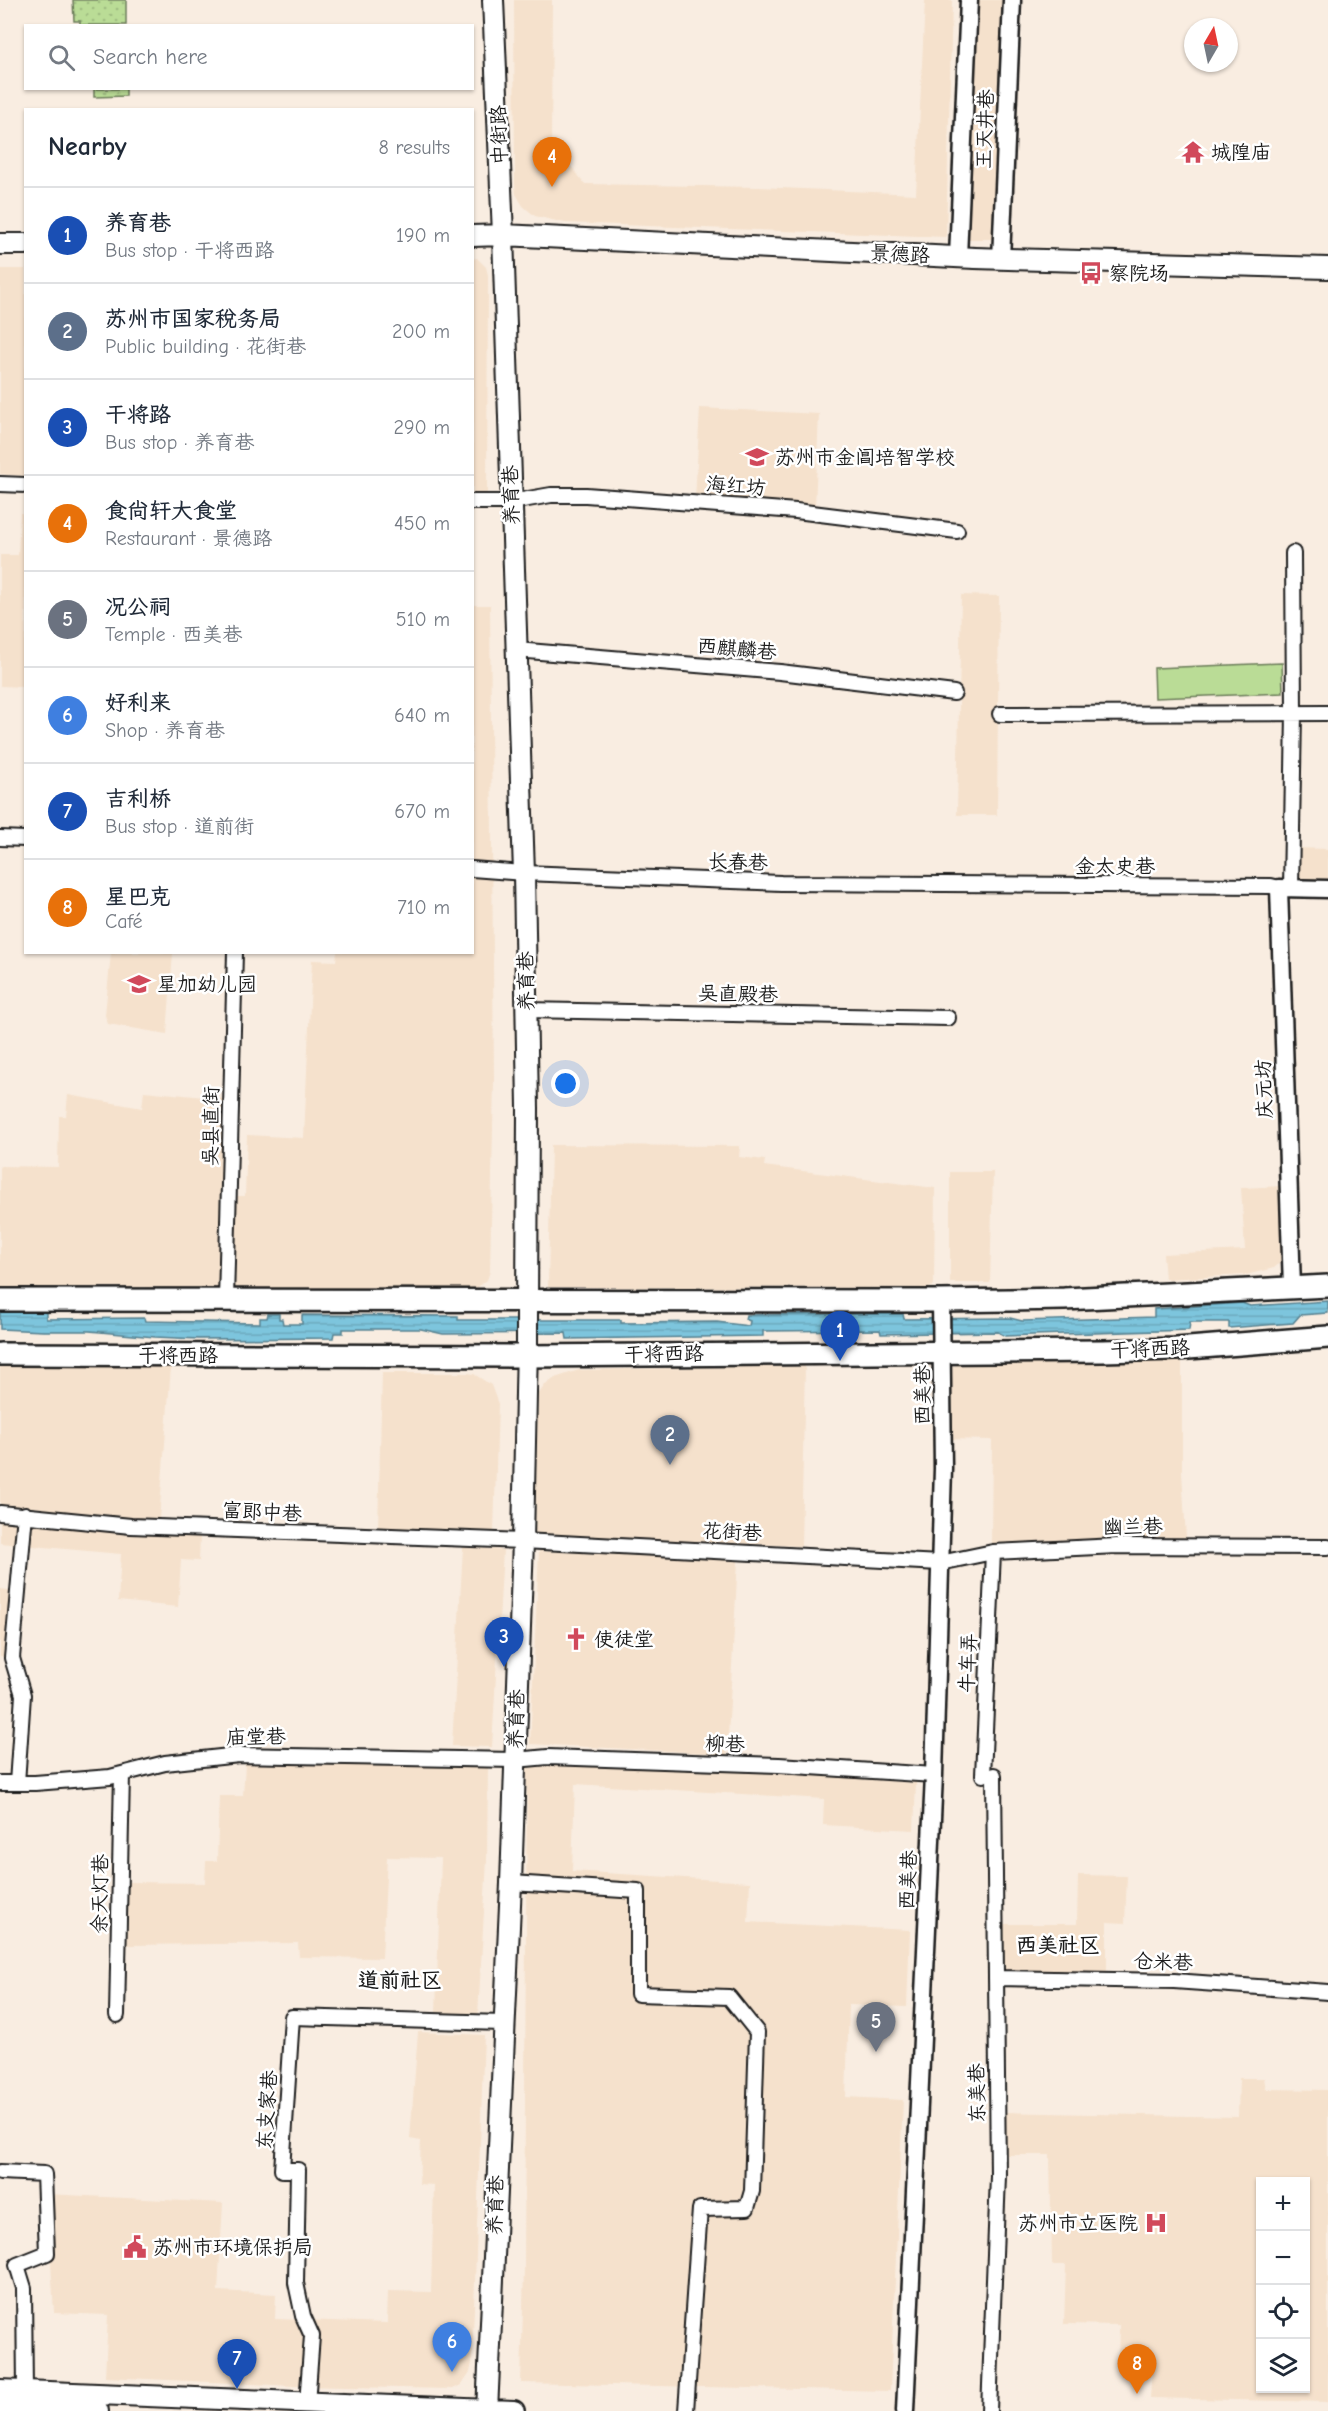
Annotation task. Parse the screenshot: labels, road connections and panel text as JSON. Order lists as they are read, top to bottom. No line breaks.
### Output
{"streets":{"main road":["中街路","景德路","养育巷","干将西路"],"street":["王天井巷","海红坊","西麒麟巷","长春巷","金太史巷","吴直殿巷","庆元坊","吴县直街","西美巷","富郎中巷","幽兰巷","花街巷","牛车弄","庙堂巷","柳巷","余天灯巷","仓米巷","东美巷","东支家巷"]},"crossings":[["王天井巷","景德路"],["中街路","景德路"],["中街路","养育巷"],["景德路","养育巷"],["海红坊","养育巷"],["养育巷","西麒麟巷"],["养育巷","长春巷"],["养育巷","吴直殿巷"],["养育巷","干将西路"],["养育巷","富郎中巷"],["养育巷","花街巷"],["养育巷","庙堂巷"],["养育巷","柳巷"],["养育巷","东支家巷"],["长春巷","金太史巷"],["金太史巷","庆元坊"],["干将西路","西美巷"],["西美巷","幽兰巷"],["西美巷","花街巷"],["西美巷","柳巷"],["富郎中巷","花街巷"],["幽兰巷","花街巷"],["幽兰巷","牛车弄"],["牛车弄","东美巷"],["庙堂巷","柳巷"],["庙堂巷","余天灯巷"],["仓米巷","东美巷"]],"districts":["西美社区","道前社区"],"places":{"temple":["城隍庙"],"bus stop":["察院场"],"school or university":["苏州市金阊培智学校","星加幼儿园"],"church":["使徒堂"],"hospital":["苏州市立医院"],"public building":["苏州市环境保护局"]},"north":"top","page":{"search":"Search here","heading":["Nearby","8 results"],"pins":["4","1","2","3","5","6","7","8"],"list":[{"mark":"1","name":"养育巷","note":"Bus stop · 干将西路","value":"190 m"},{"mark":"2","name":"苏州市国家税务局","note":"Public building · 花街巷","value":"200 m"},{"mark":"3","name":"干将路","note":"Bus stop · 养育巷","value":"290 m"},{"mark":"4","name":"食尚轩大食堂","note":"Restaurant · 景德路","value":"450 m"},{"mark":"5","name":"况公祠","note":"Temple · 西美巷","value":"510 m"},{"mark":"6","name":"好利来","note":"Shop · 养育巷","value":"640 m"},{"mark":"7","name":"吉利桥","note":"Bus stop · 道前街","value":"670 m"},{"mark":"8","name":"星巴克","note":"Café","value":"710 m"}],"map_buttons":["+","−"]}}
